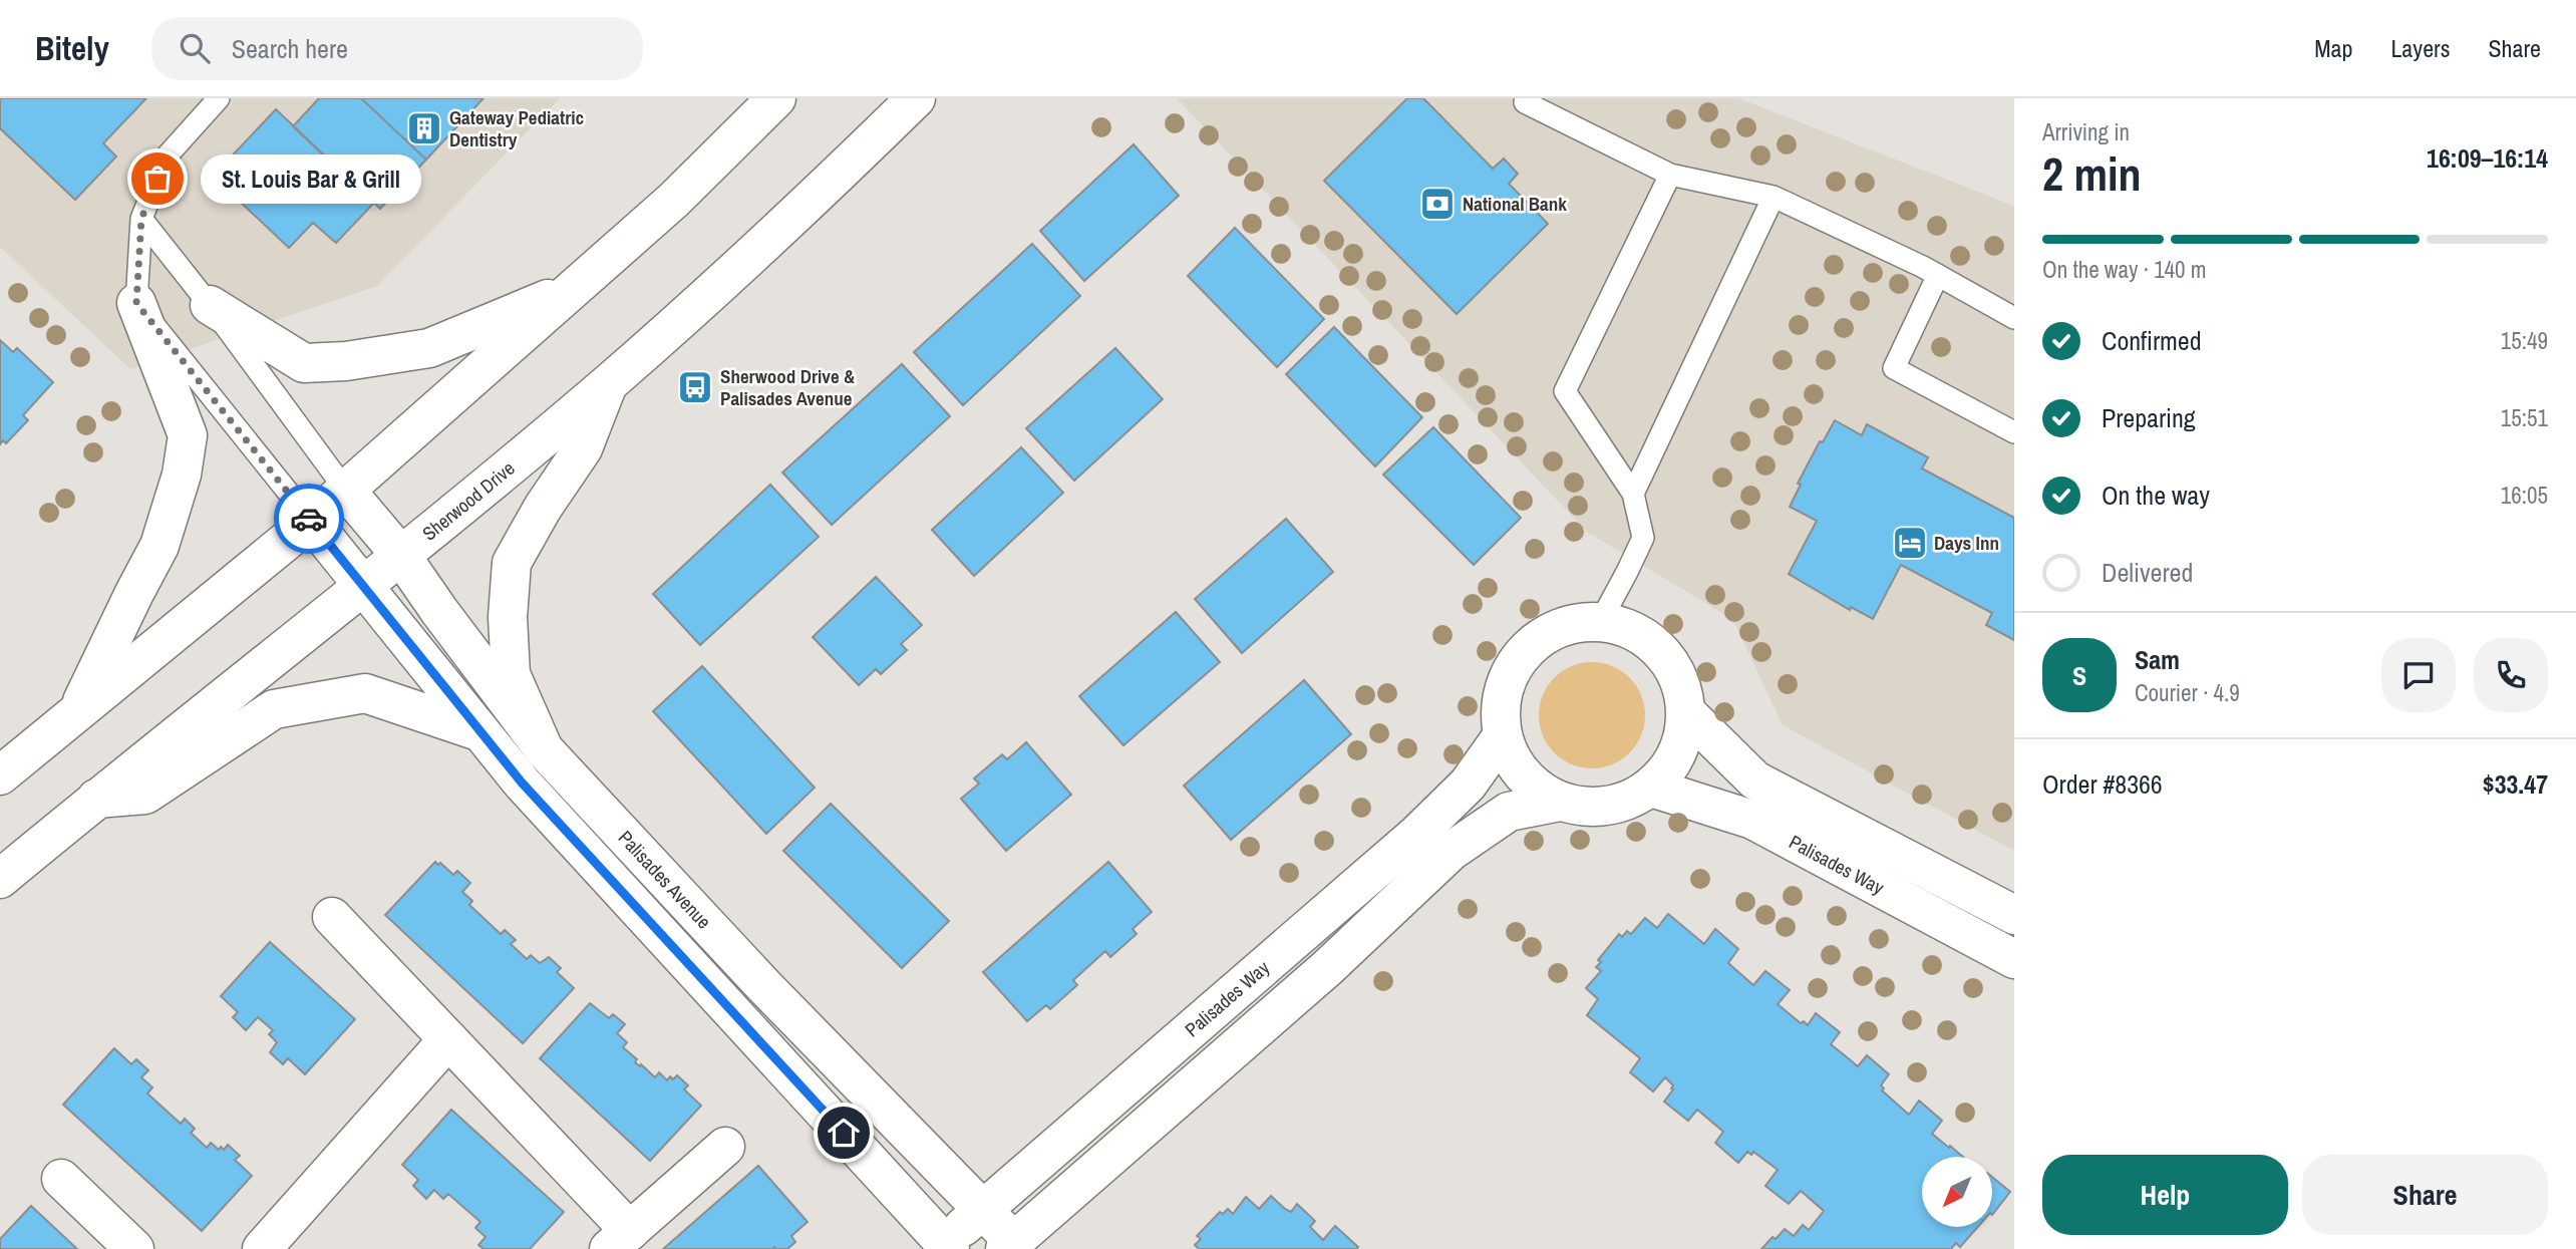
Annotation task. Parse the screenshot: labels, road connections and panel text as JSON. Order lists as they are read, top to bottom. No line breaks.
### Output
{"streets":{"street":["Sherwood Drive","Palisades Way","Palisades Avenue"]},"crossings":[["Sherwood Drive","Palisades Avenue"],["Palisades Way","Palisades Avenue"]],"places":{"building":["Gateway Pediatric Dentistry"],"other":["St. Louis Bar & Grill"],"bank":["National Bank"],"bus stop":["Sherwood Drive & Palisades Avenue"],"hotel":["Days Inn"]},"north":"bottom left","page":{"header":"Bitely","search":"Search here","nav":["Map","Layers","Share"],"heading":["2 min","Arriving in","16:09–16:14"],"panel":["Sam","Courier · 4.9","Order #8366","$33.47"],"bubble":"St. Louis Bar & Grill","bar":"On the way · 140 m","list":[["Confirmed","15:49"],["Preparing","15:51"],["On the way","16:05"],"Delivered"],"round":"S","buttons":["Help","Share"]}}
